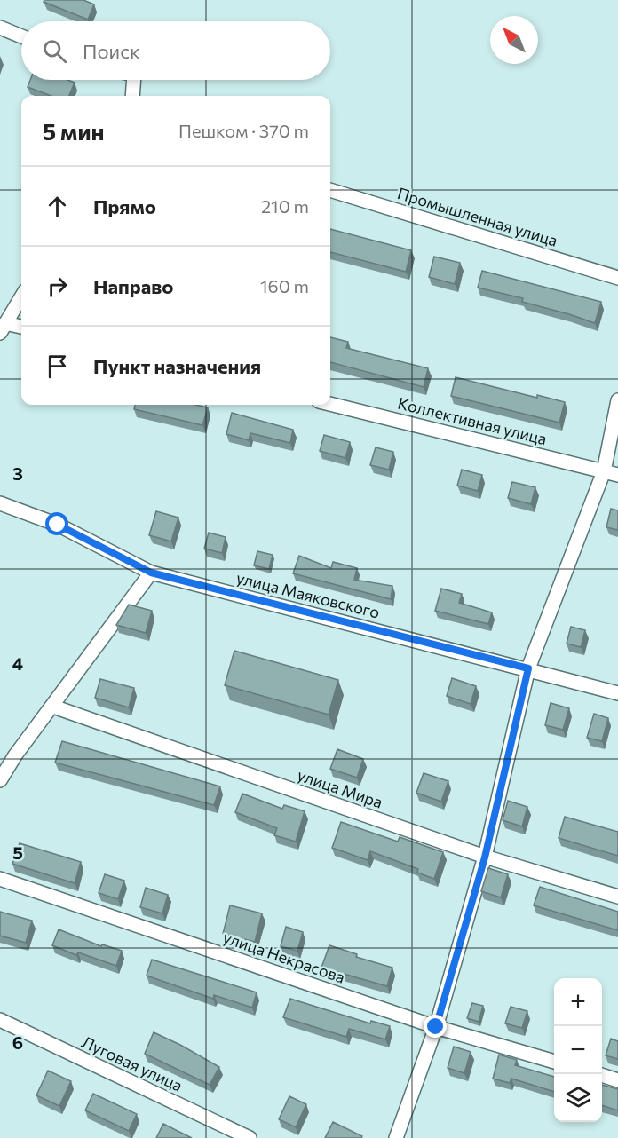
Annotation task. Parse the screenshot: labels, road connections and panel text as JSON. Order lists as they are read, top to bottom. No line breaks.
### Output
{"streets":{"street":["Промышленная улица","Коллективная улица","улица Маяковского","улица Мира","улица Некрасова","Луговая улица"]},"north":"top left","page":{"search":"Поиск","heading":["5 мин","Пешком · 370 m"],"list":[["Прямо","210 m"],["Направо","160 m"],"Пункт назначения"],"map_buttons":["+","−"]},"grid":{"rows":["3","4","5","6"]}}
